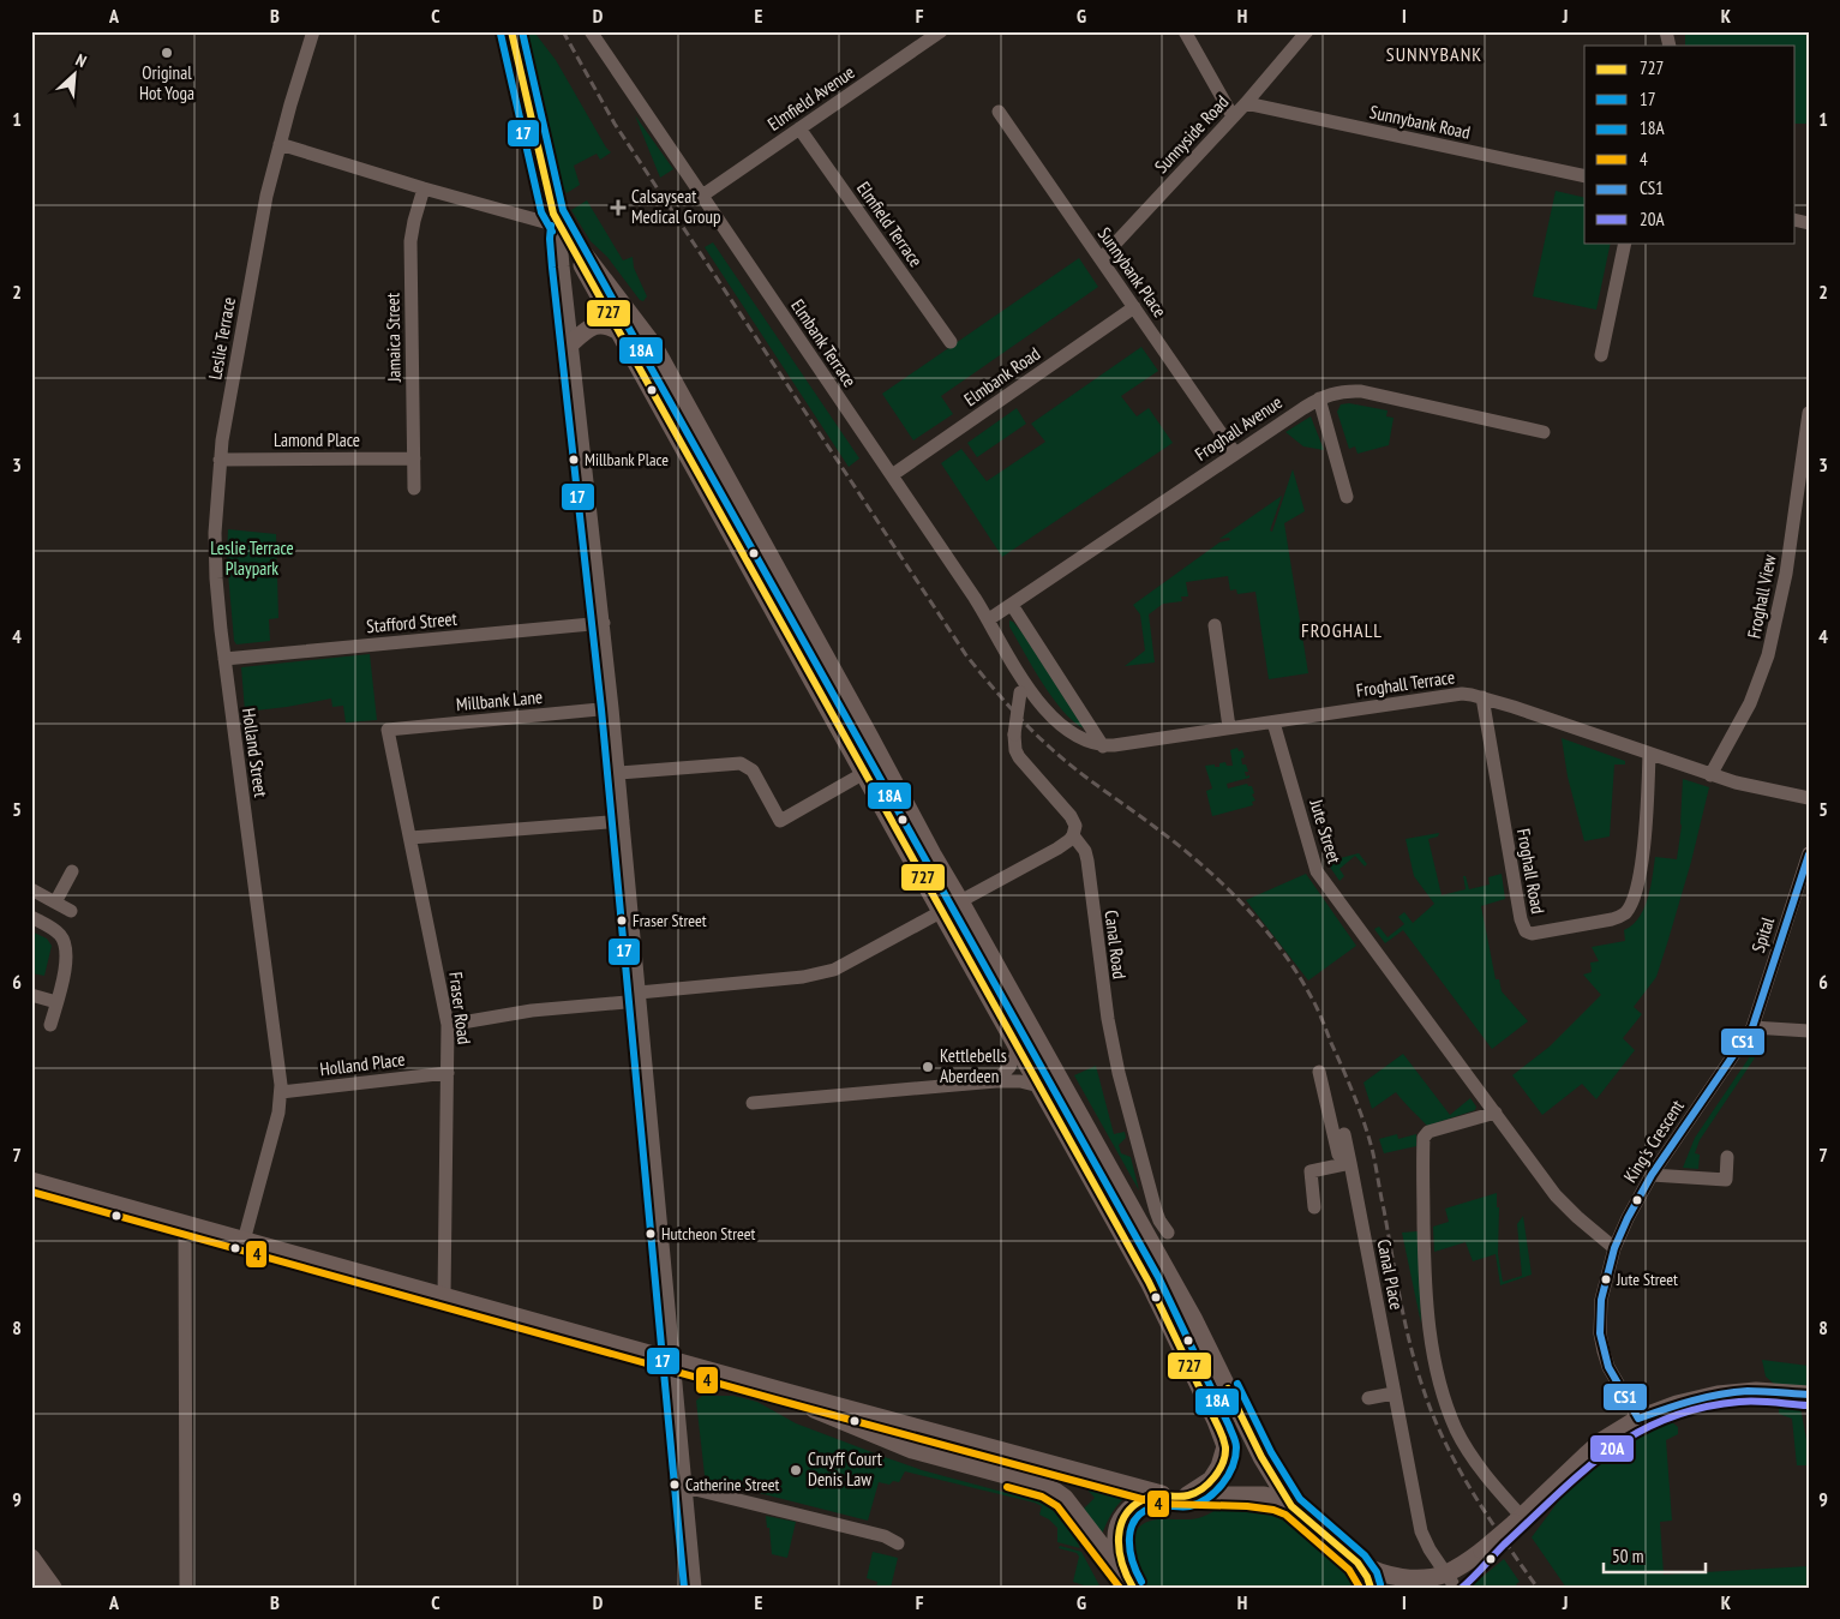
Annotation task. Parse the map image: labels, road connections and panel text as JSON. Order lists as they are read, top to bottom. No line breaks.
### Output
{"streets":{"street":["Elmfield Avenue","Sunnybank Road","Sunnyside Road","Elmfield Terrace","Sunnybank Place","Jamaica Street","Leslie Terrace","Elmbank Terrace","Elmbank Road","Froghall Avenue","Lamond Place","Froghall View","Stafford Street","Froghall Terrace","Millbank Lane","Holland Street","Jute Street","Froghall Road","Spital","Canal Road","Fraser Road","Holland Place","King's Crescent","Canal Place"]},"crossings":[["Elmfield Avenue","Elmfield Terrace"],["Elmfield Avenue","Elmbank Terrace"],["Sunnybank Road","Sunnyside Road"],["Sunnyside Road","Sunnybank Place"],["Sunnybank Place","Elmbank Road"],["Sunnybank Place","Froghall Avenue"],["Jamaica Street","Lamond Place"],["Leslie Terrace","Lamond Place"],["Leslie Terrace","Stafford Street"],["Leslie Terrace","Holland Street"],["Elmbank Terrace","Elmbank Road"],["Elmbank Terrace","Froghall Avenue"],["Elmbank Terrace","Froghall Terrace"],["Elmbank Terrace","Canal Road"],["Froghall View","Froghall Terrace"],["Stafford Street","Holland Street"],["Froghall Terrace","Jute Street"],["Froghall Terrace","Froghall Road"],["Froghall Terrace","Canal Road"],["Millbank Lane","Fraser Road"],["Holland Street","Holland Place"],["Jute Street","King's Crescent"],["Spital","King's Crescent"],["Fraser Road","Holland Place"]],"districts":["SUNNYBANK","FROGHALL"],"parks":["Leslie Terrace Playpark"],"places":{"other":["Original Hot Yoga","Millbank Place","Fraser Street","Kettlebells Aberdeen","Hutcheon Street","Jute Street","Cruyff Court Denis Law","Catherine Street"],"health":["Calsayseat Medical Group"]},"lines":["transit line 727","transit line 18A","transit line 17","transit line CS1","transit line 4","transit line 20A"],"legend":["727","17","18A","4","CS1","20A"],"scale_bar":"50 m","north":"top right","grid":{"columns":["A","B","C","D","E","F","G","H","I","J","K"],"rows":["1","2","3","4","5","6","7","8","9"]}}
